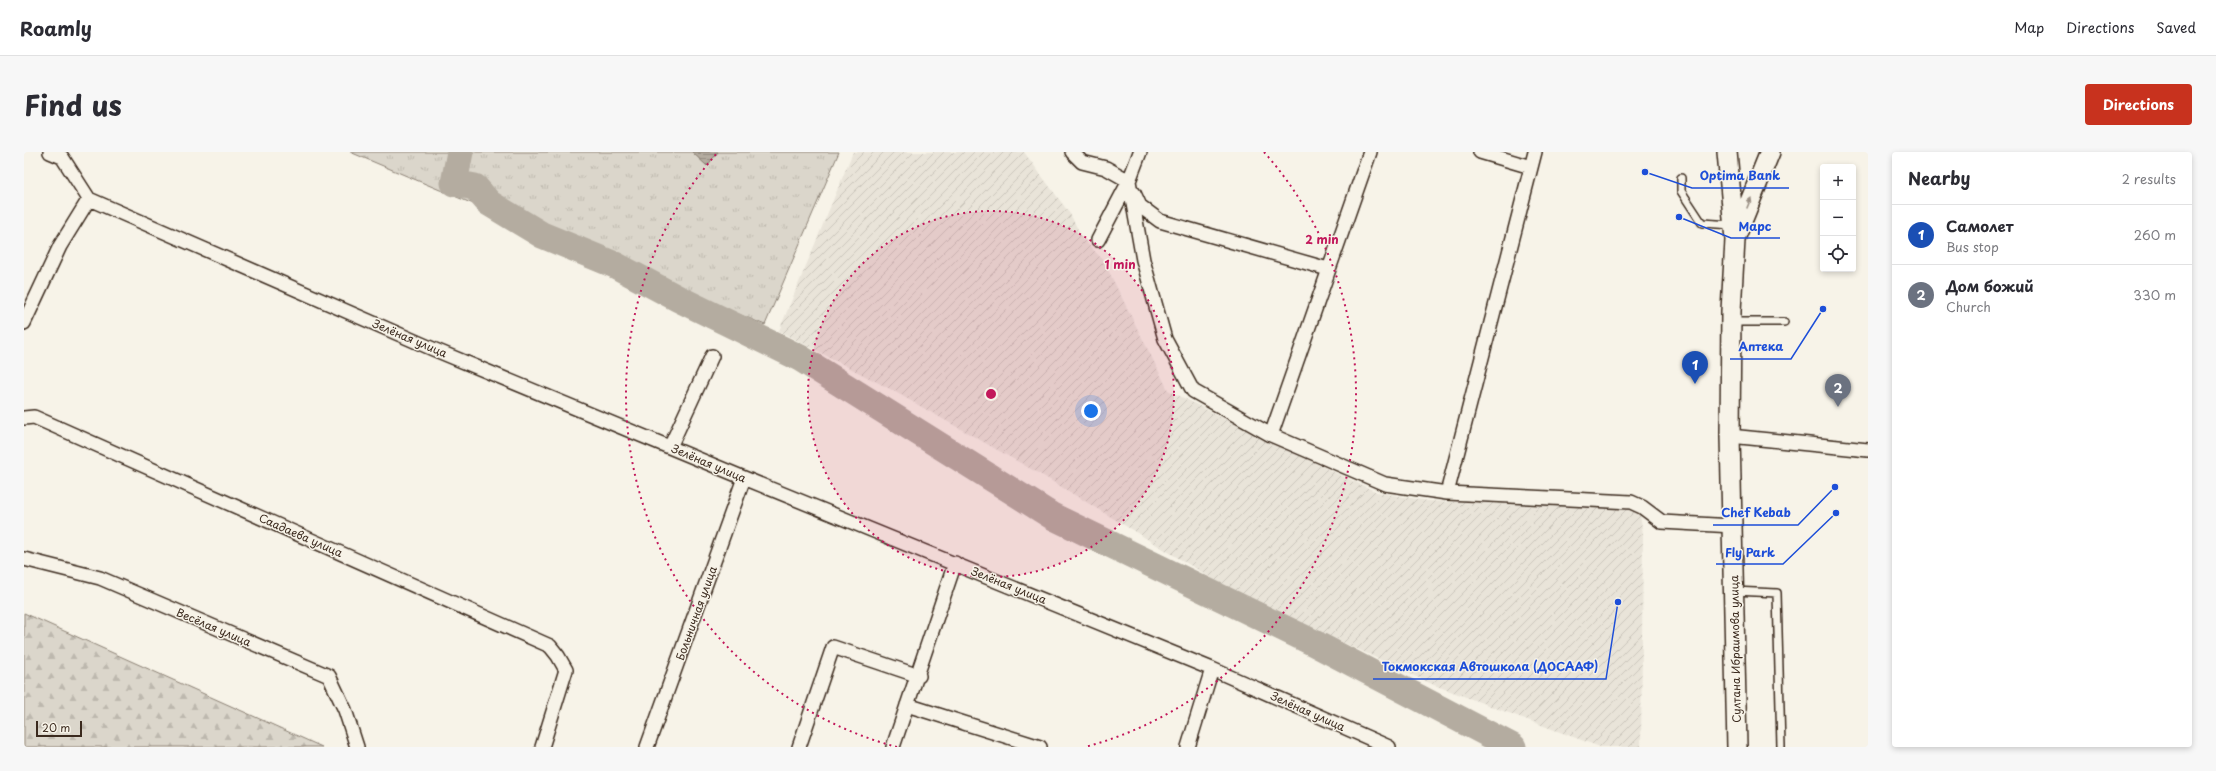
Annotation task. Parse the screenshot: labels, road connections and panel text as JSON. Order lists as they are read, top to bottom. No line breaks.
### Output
{"streets":{"main road":["Султана Ибраимова улица"],"street":["Зелёная улица","Саадаева улица","Больничная улица","Весёлая улица"]},"crossings":[["Зелёная улица","Больничная улица"]],"places":["Optima Bank","Марс","Аптека","Chef Kebab","Fly Park","Токмокская Автошкола (ДОСААФ)"],"scale_bar":"20 m","page":{"header":"Roamly","nav":["Map","Directions","Saved"],"title":"Find us","buttons":"Directions","heading":["Nearby","2 results"],"map_buttons":["+","−"],"list":[{"mark":"1","name":"Самолет","note":"Bus stop","value":"260 m"},{"mark":"2","name":"Дом божий","note":"Church","value":"330 m"}],"pins":["1","2"],"scale":"20 m"},"rings":["2 min","1 min"]}
